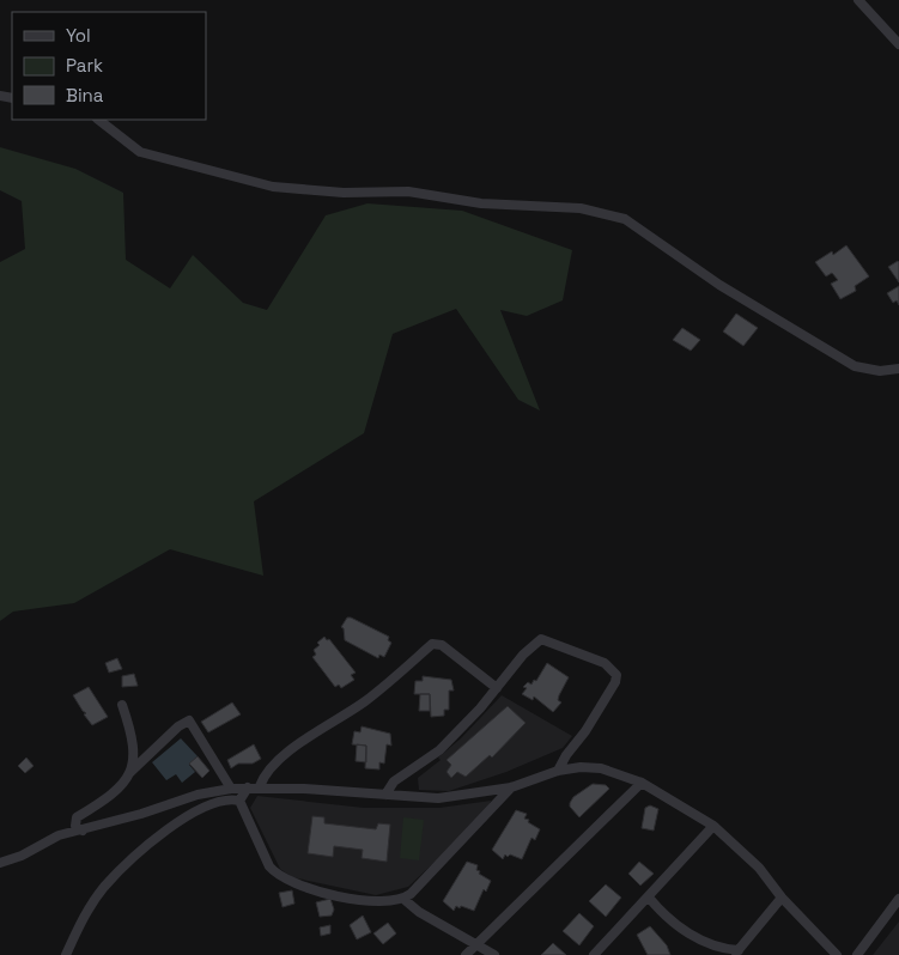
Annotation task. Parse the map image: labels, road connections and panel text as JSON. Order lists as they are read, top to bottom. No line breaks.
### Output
{"legend":["Yol","Park","Bina"]}
